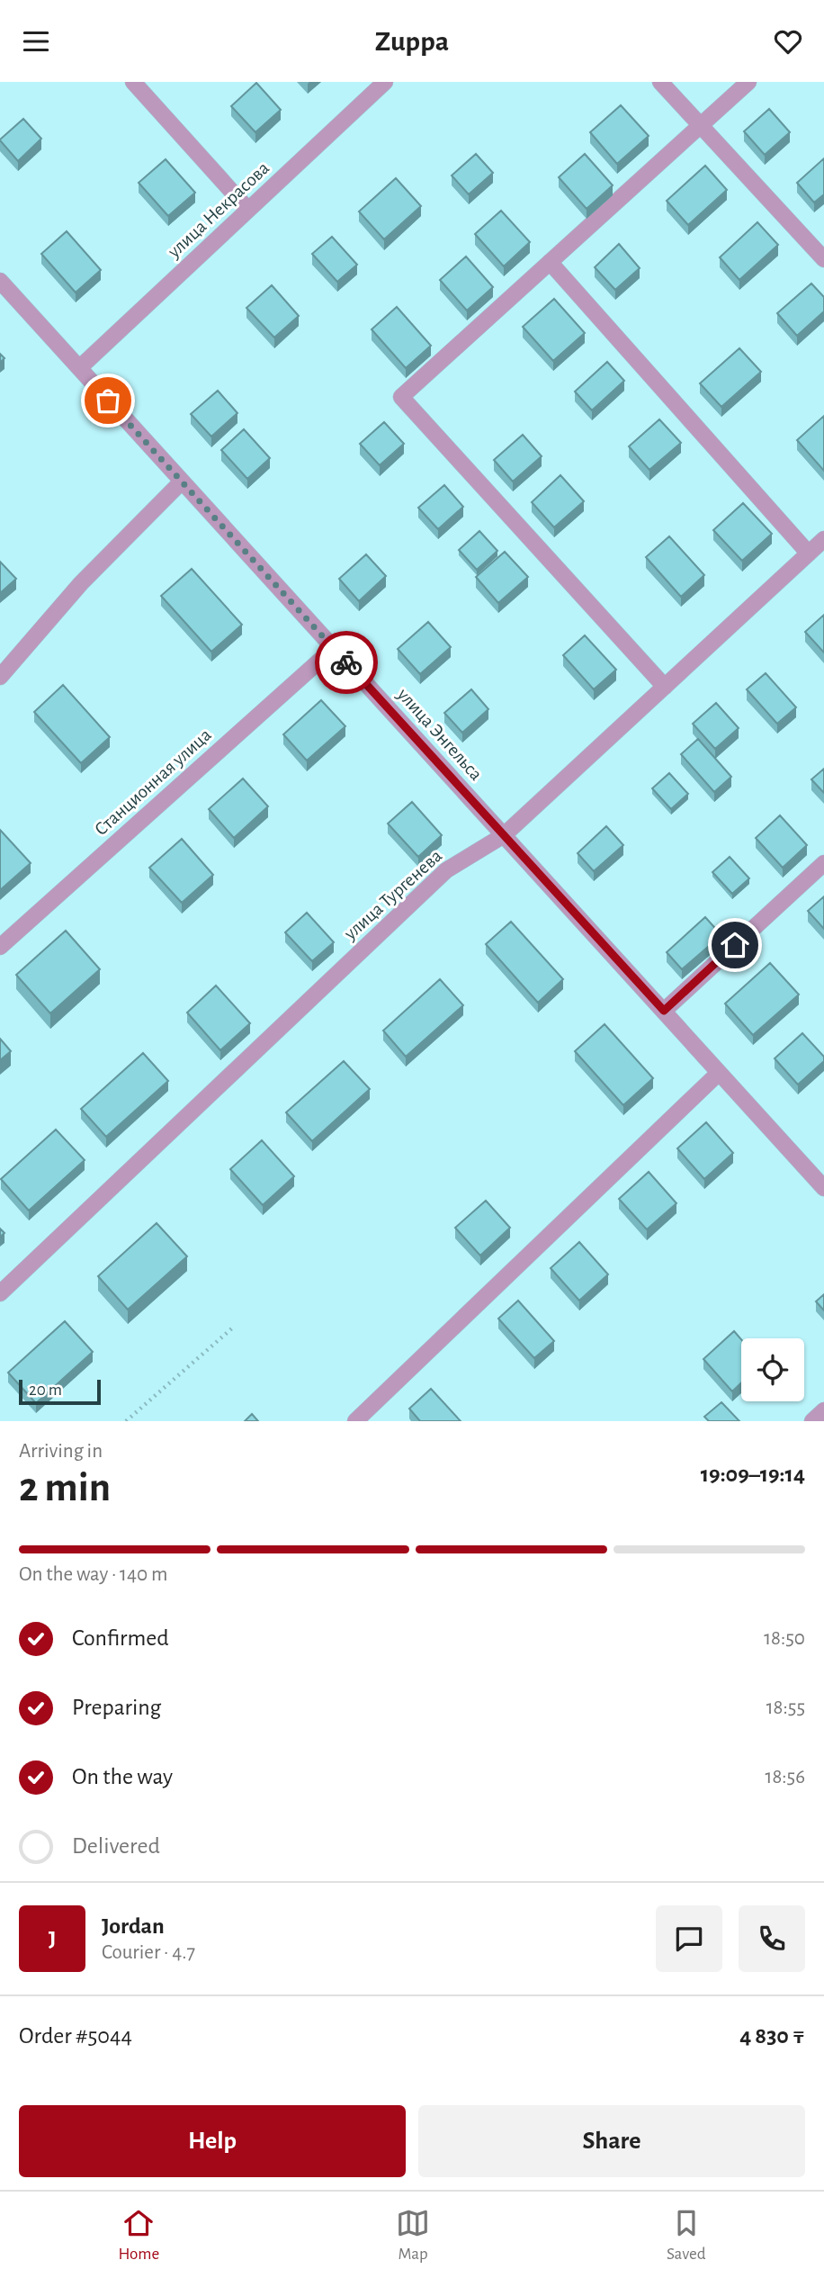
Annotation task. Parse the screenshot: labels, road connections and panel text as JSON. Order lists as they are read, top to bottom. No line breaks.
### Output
{"streets":{"street":["улица Некрасова","улица Энгельса","Станционная улица","улица Тургенева"]},"crossings":[["улица Некрасова","улица Энгельса"],["улица Энгельса","Станционная улица"],["улица Энгельса","улица Тургенева"]],"scale_bar":"20 m","page":{"header":"Zuppa","scale":"20 m","heading":["2 min","Arriving in","19:09–19:14"],"panel":["Jordan","Courier · 4.7","Order #5044","4 830 ₸"],"bar":"On the way · 140 m","list":[["Confirmed","18:50"],["Preparing","18:55"],["On the way","18:56"],"Delivered"],"round":"J","buttons":["Help","Share"],"tabs":["Home","Map","Saved"]}}
